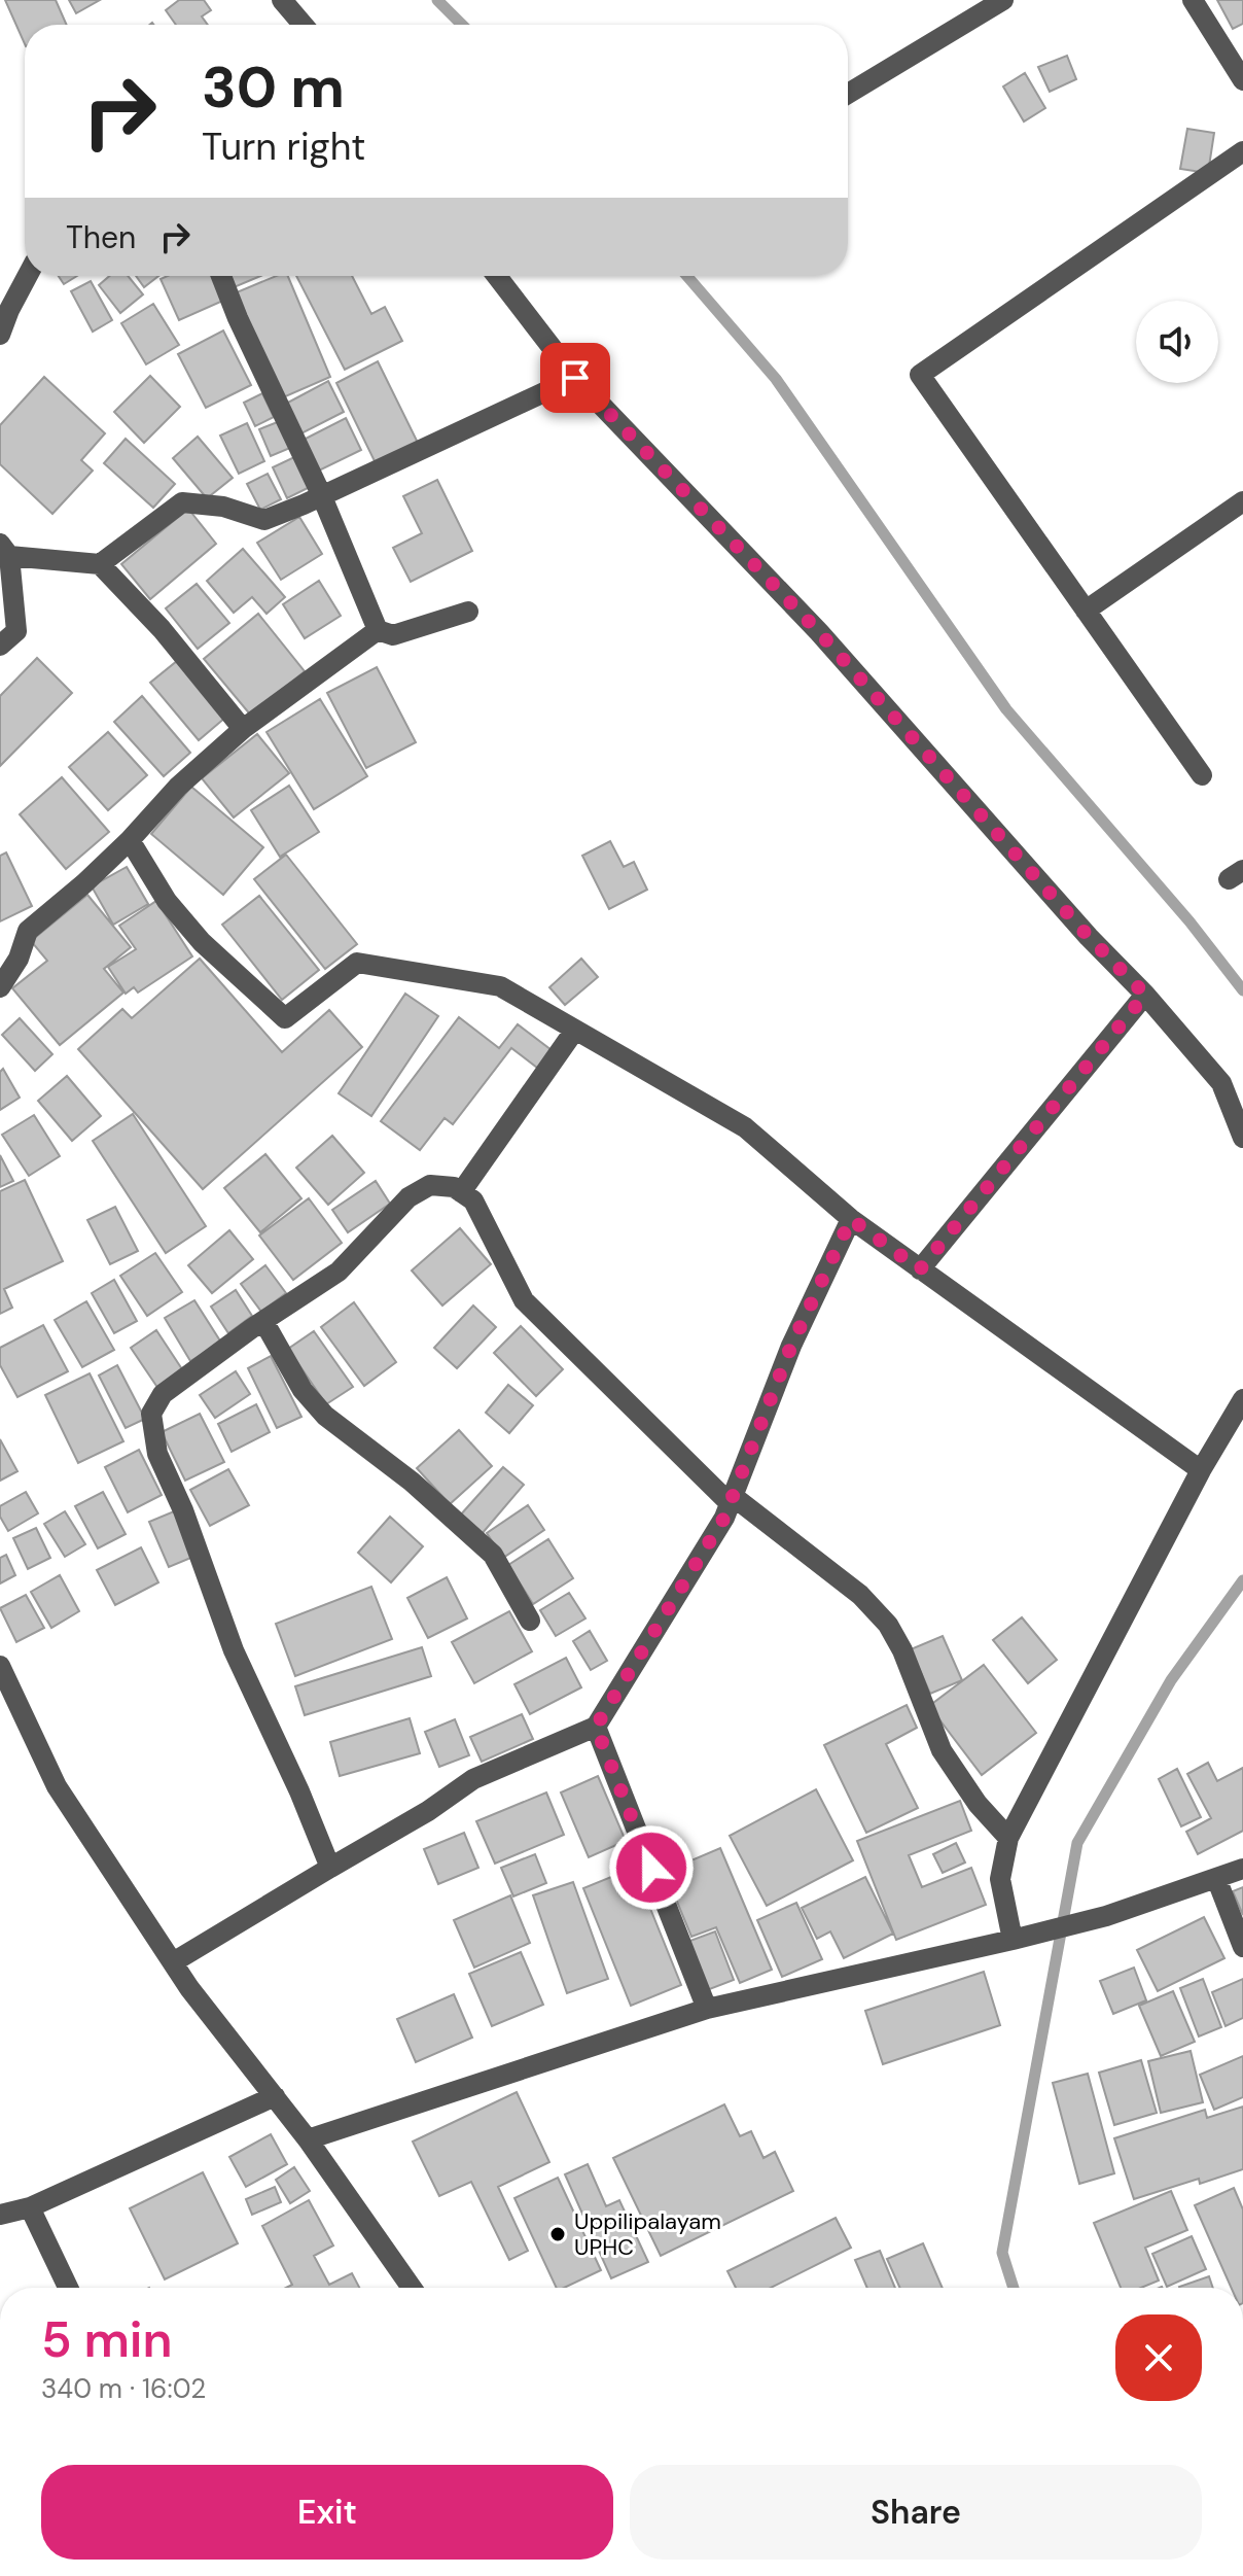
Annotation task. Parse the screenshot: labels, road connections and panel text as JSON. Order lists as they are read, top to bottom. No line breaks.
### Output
{"places":["Uppilipalayam UPHC"],"page":{"turn":["30 m","Turn right"],"then":"Then","heading":["5 min","340 m · 16:02"],"buttons":["Exit","Share"]}}
